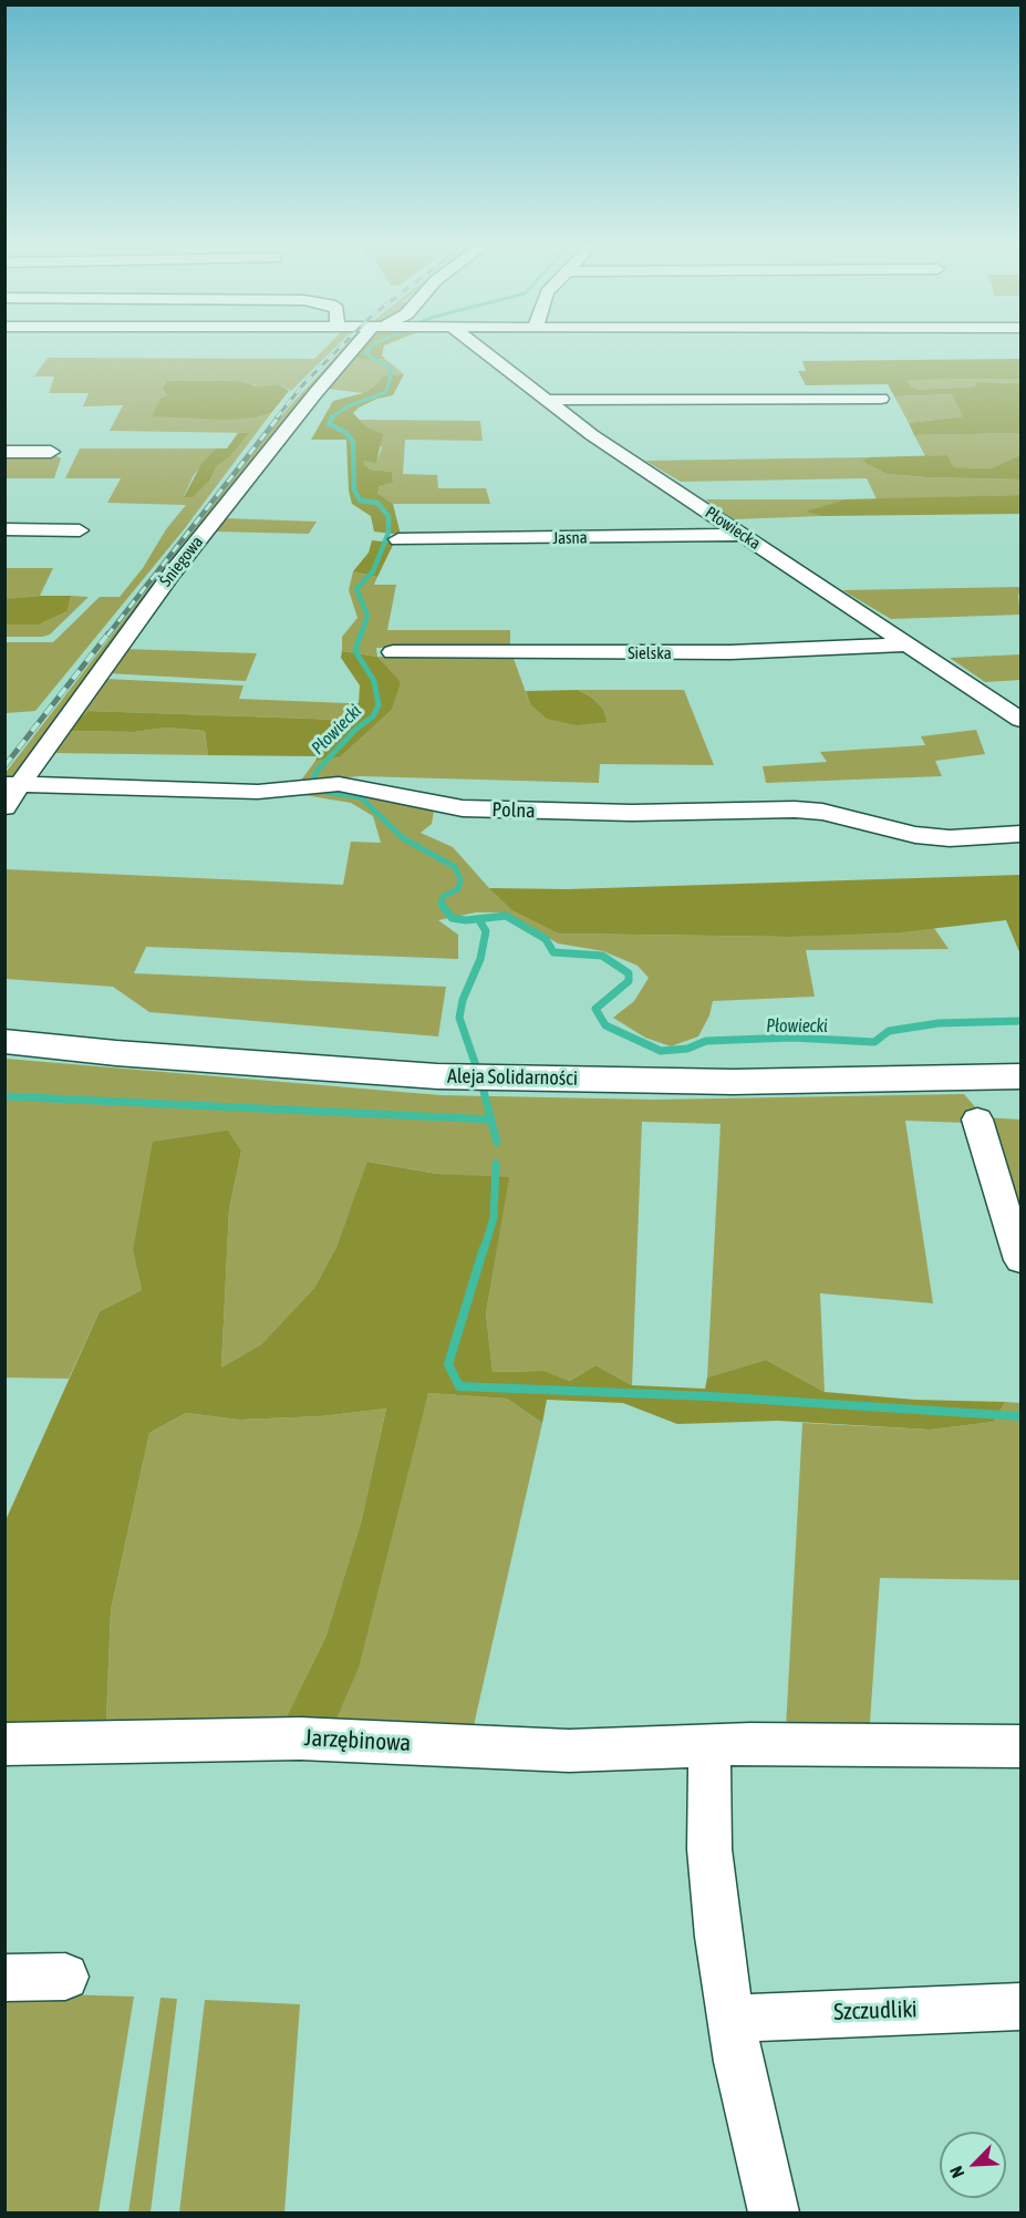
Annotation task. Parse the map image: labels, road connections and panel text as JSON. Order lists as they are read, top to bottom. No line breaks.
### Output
{"streets":{"main road":["Aleja Solidarności"],"street":["Płowiecka","Jasna","Śniegowa","Sielska","Polna","Jarzębinowa","Szczudliki"]},"crossings":[["Płowiecka","Jasna"],["Płowiecka","Sielska"],["Śniegowa","Polna"]],"water":["Płowiecki"],"north":"bottom left"}
